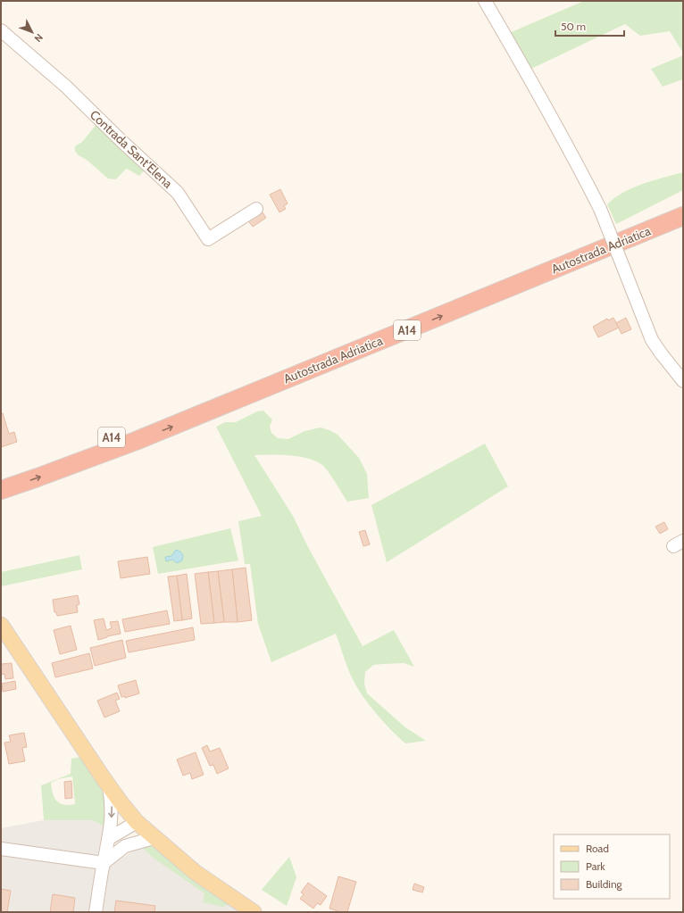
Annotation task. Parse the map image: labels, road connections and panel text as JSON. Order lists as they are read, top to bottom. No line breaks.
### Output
{"streets":{"highway":["Autostrada Adriatica","A14"],"street":["Contrada Sant'Elena"]},"legend":["Road","Park","Building"],"scale_bar":"50 m","north":"bottom right"}
